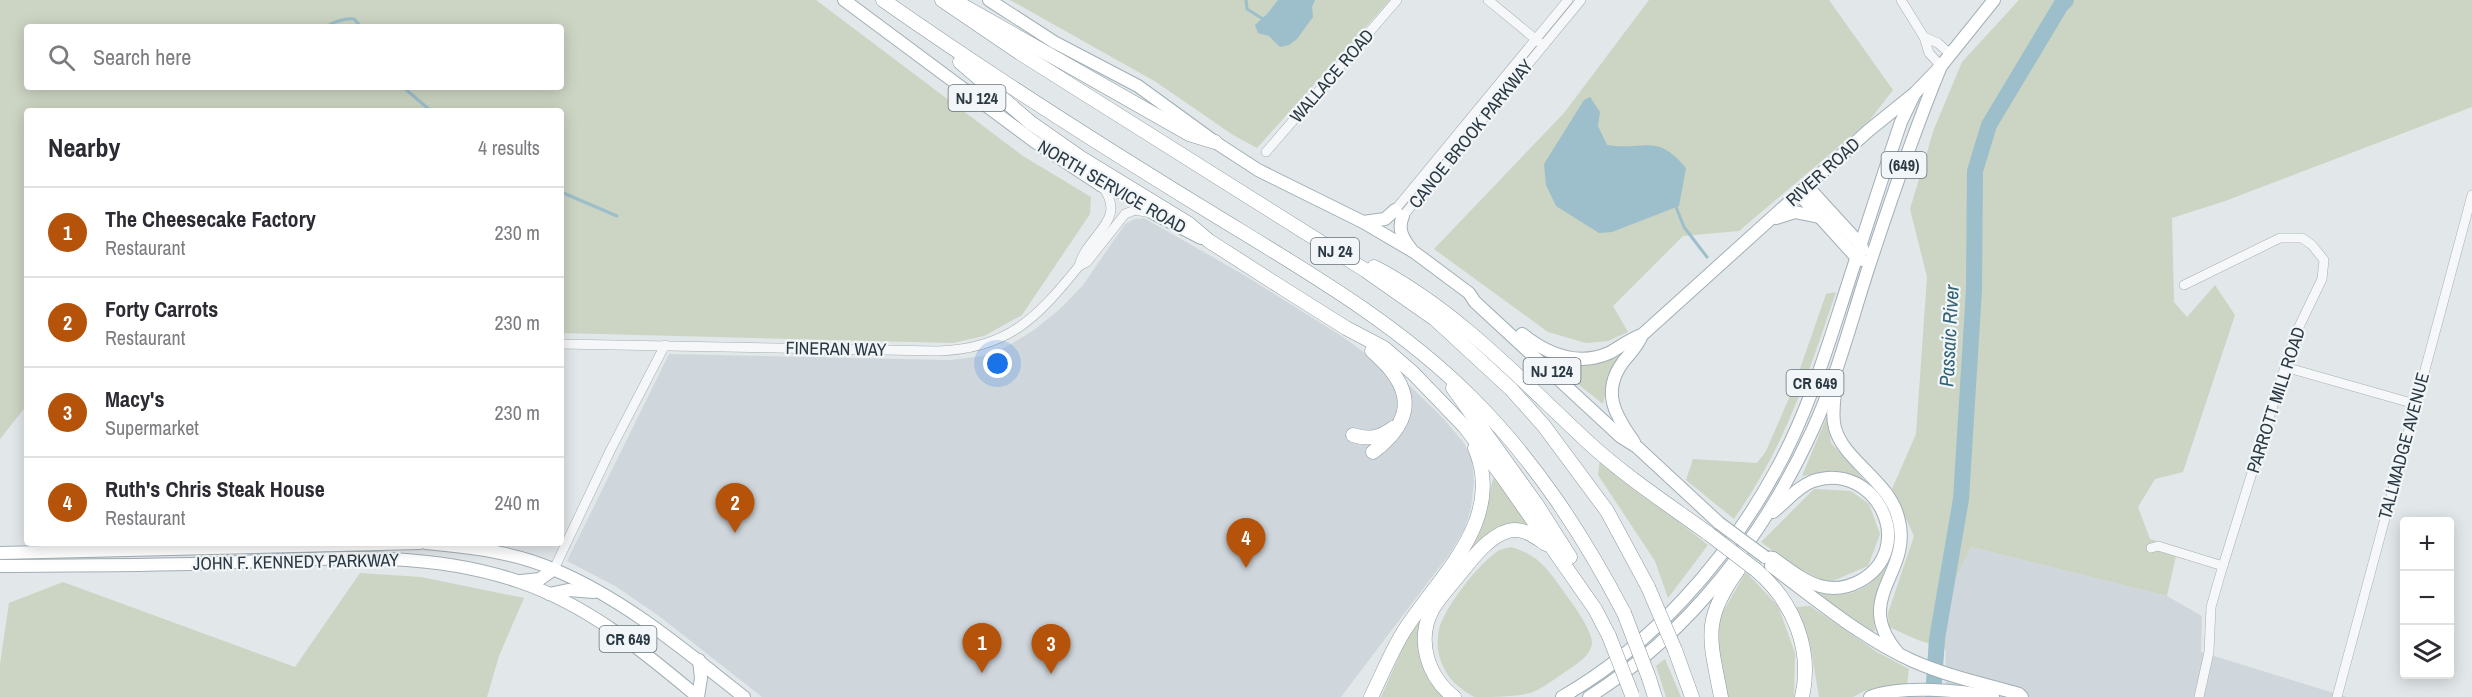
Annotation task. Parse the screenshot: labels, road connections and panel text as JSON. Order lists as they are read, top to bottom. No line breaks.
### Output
{"streets":{"highway":["NJ 124","NJ 24"],"main road":["(649)","RIVER ROAD","NORTH SERVICE ROAD","CR 649","JOHN F. KENNEDY PARKWAY"],"street":["WALLACE ROAD","CANOE BROOK PARKWAY","FINERAN WAY","PARROTT MILL ROAD","TALLMADGE AVENUE"]},"crossings":[["NJ 124","RIVER ROAD"],["NJ 124","NORTH SERVICE ROAD"],["(649)","RIVER ROAD"],["(649)","CR 649"],["NORTH SERVICE ROAD","FINERAN WAY"]],"water":["Passaic River"],"page":{"search":"Search here","heading":["Nearby","4 results"],"list":[{"mark":"1","name":"The Cheesecake Factory","note":"Restaurant","value":"230 m"},{"mark":"2","name":"Forty Carrots","note":"Restaurant","value":"230 m"},{"mark":"3","name":"Macy's","note":"Supermarket","value":"230 m"},{"mark":"4","name":"Ruth's Chris Steak House","note":"Restaurant","value":"240 m"}],"pins":["2","4","1","3"],"map_buttons":["+","−"]}}
